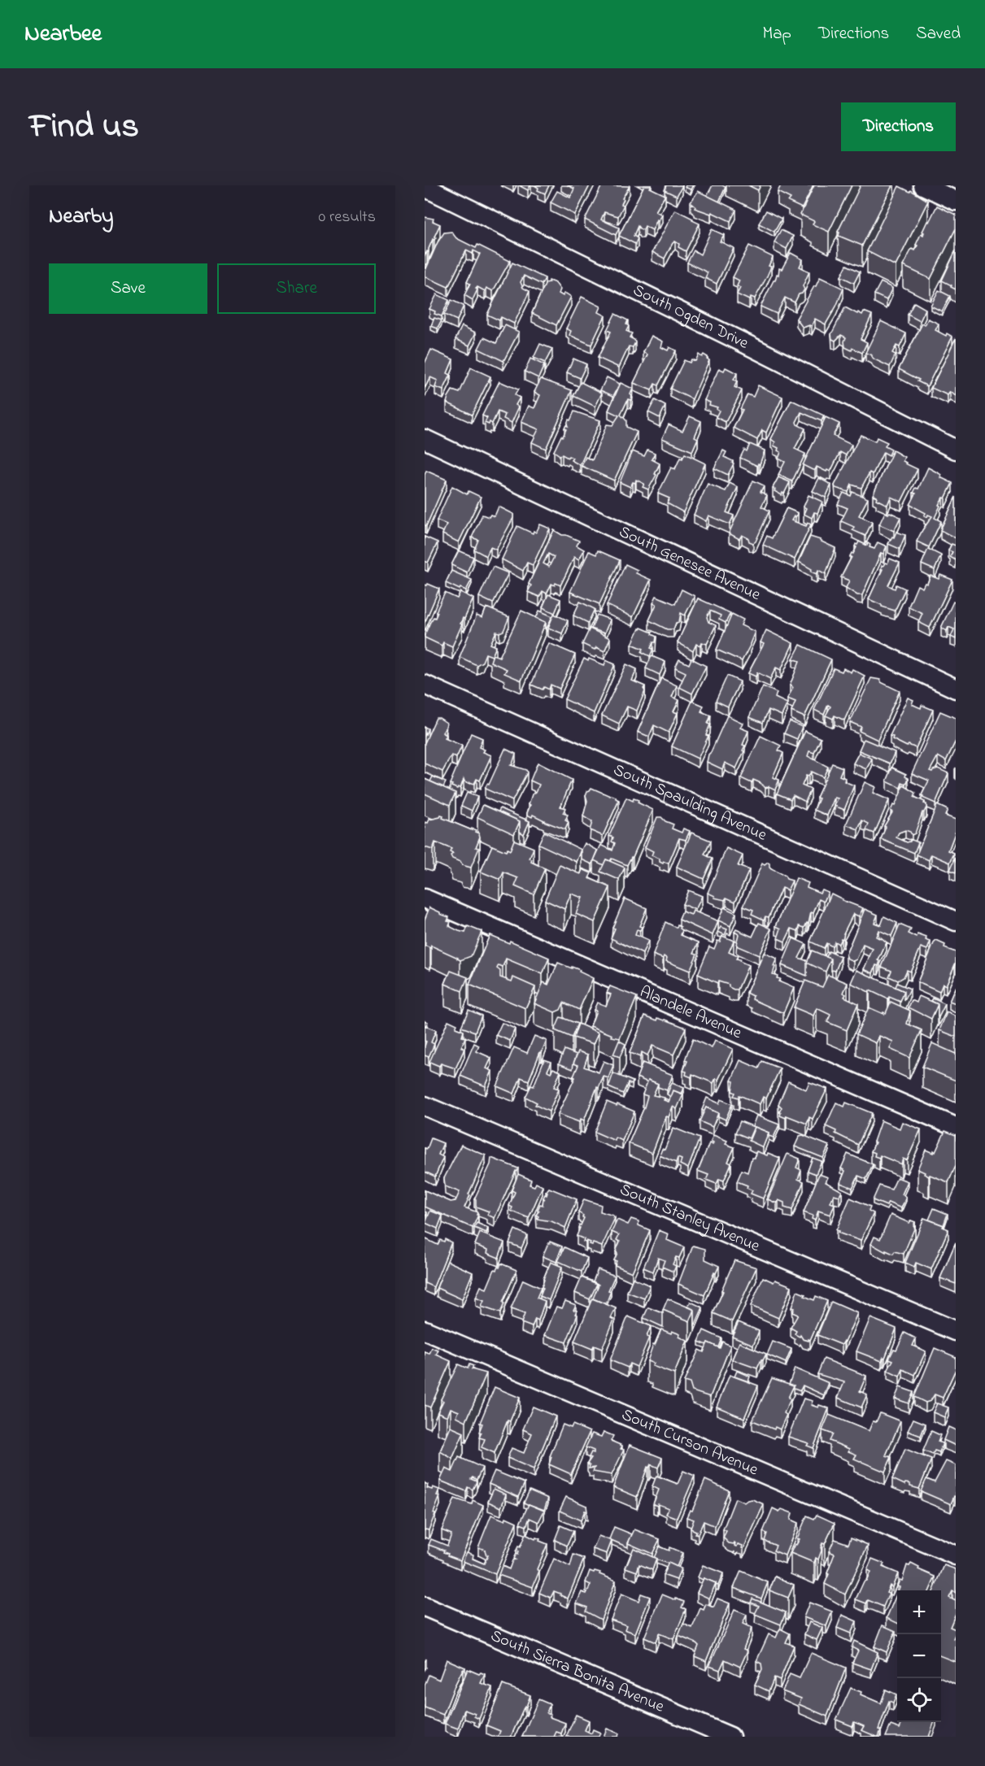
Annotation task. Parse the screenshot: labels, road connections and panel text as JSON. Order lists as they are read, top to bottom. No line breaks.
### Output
{"streets":{"street":["South Ogden Drive","South Genesee Avenue","South Spaulding Avenue","Alandele Avenue","South Stanley Avenue","South Curson Avenue","South Sierra Bonita Avenue"]},"page":{"header":"Nearbee","nav":["Map","Directions","Saved"],"title":"Find us","buttons":["Directions",["Save","Share"]],"heading":["Nearby","0 results"],"map_buttons":["+","−"]}}
